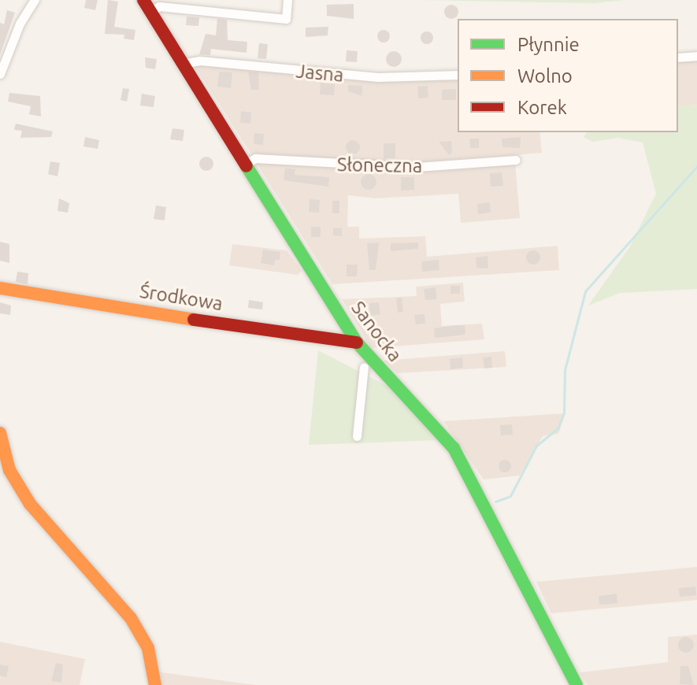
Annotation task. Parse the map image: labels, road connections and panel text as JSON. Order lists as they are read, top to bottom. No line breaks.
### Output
{"streets":{"street":["Jasna","Słoneczna","Środkowa","Sanocka"]},"crossings":[["Jasna","Sanocka"],["Słoneczna","Sanocka"],["Środkowa","Sanocka"]],"legend":["Płynnie","Wolno","Korek"]}
